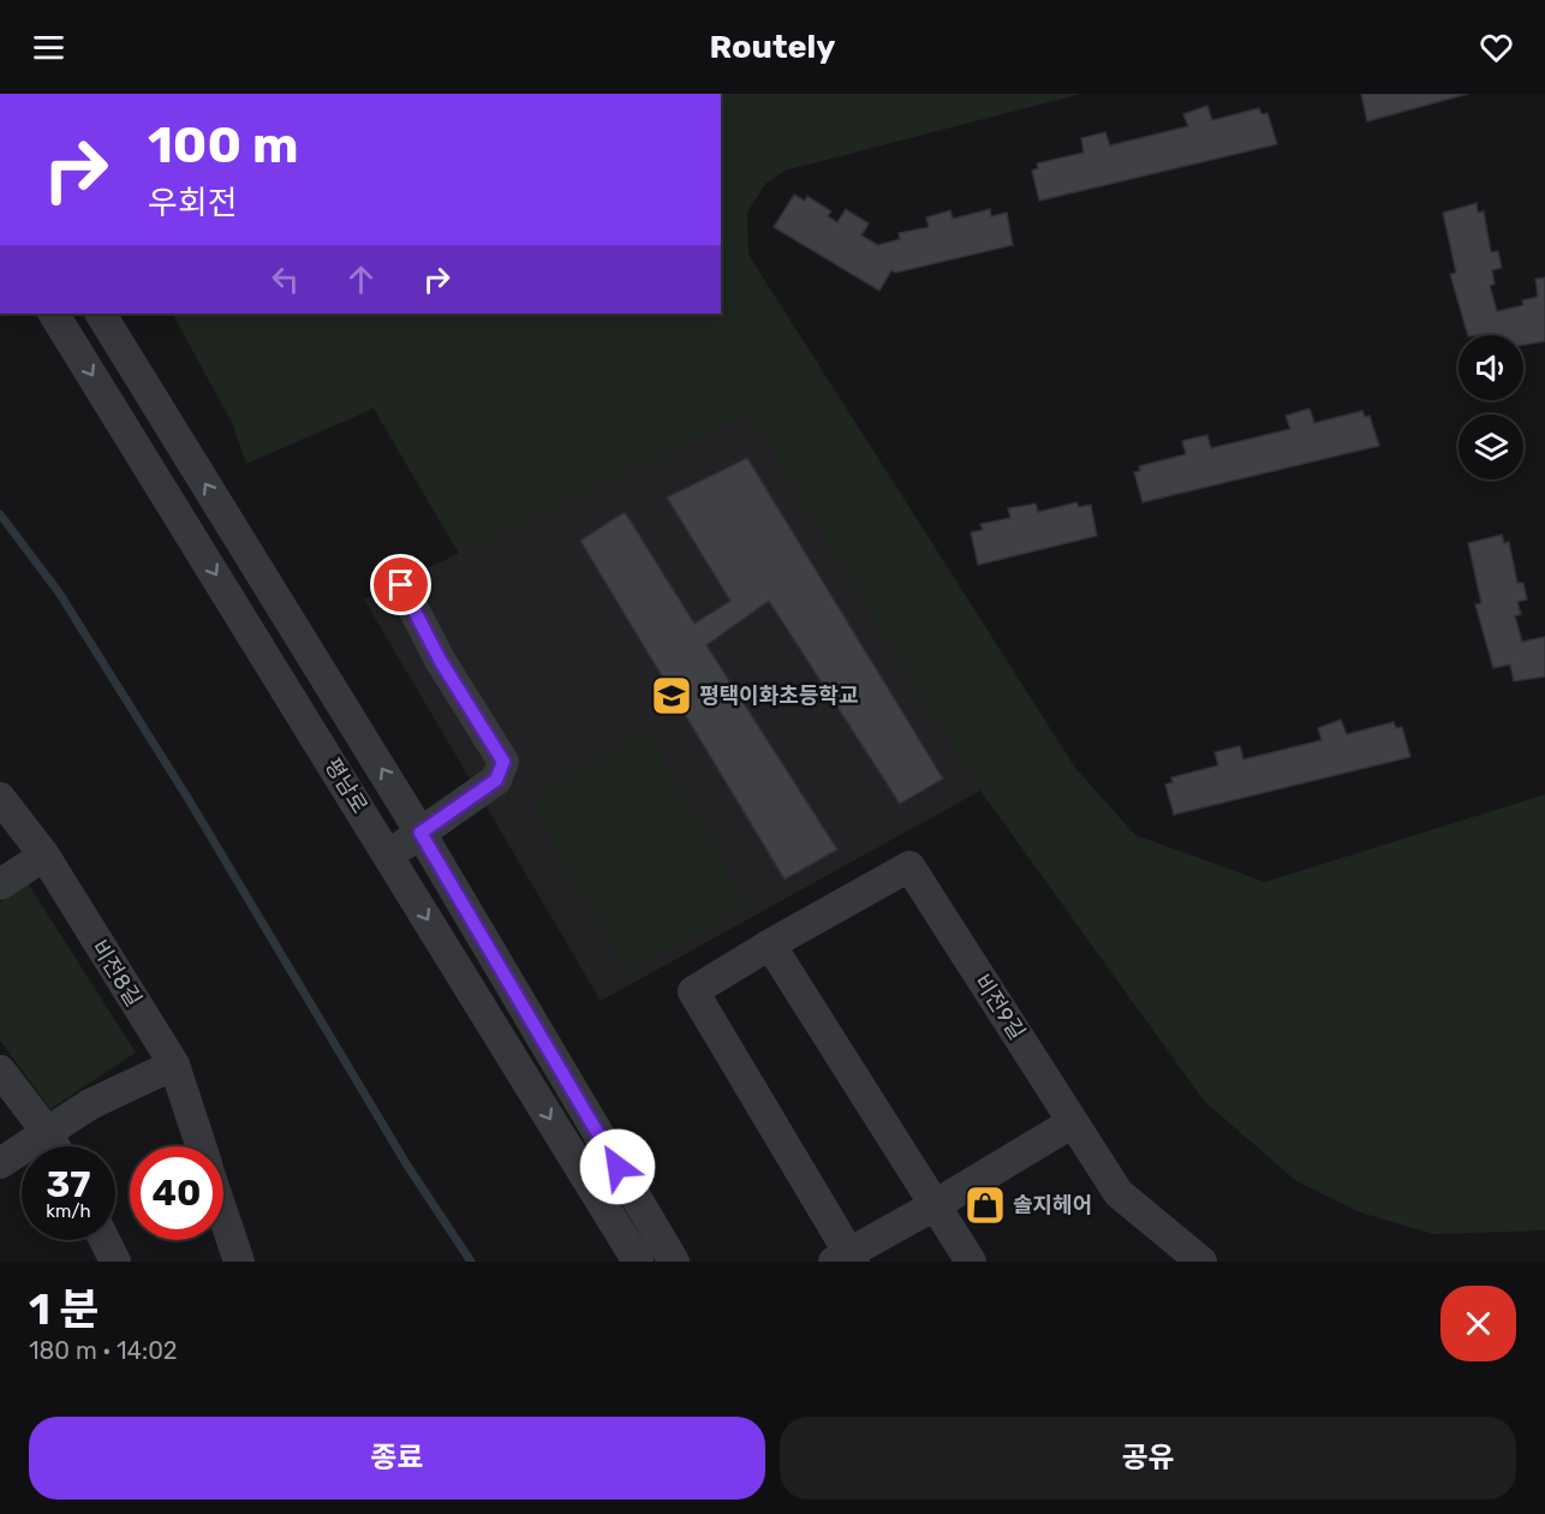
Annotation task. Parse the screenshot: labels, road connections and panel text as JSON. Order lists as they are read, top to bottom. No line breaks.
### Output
{"streets":{"street":["평남로","비전8길","비전9길"]},"places":{"school or university":["평택이화초등학교"],"shop":["솔지헤어"]},"page":{"header":"Routely","turn":["100 m","우회전"],"speed":"37 km/h","limit":"40","heading":["1 분","180 m · 14:02"],"buttons":["종료","공유"]}}
